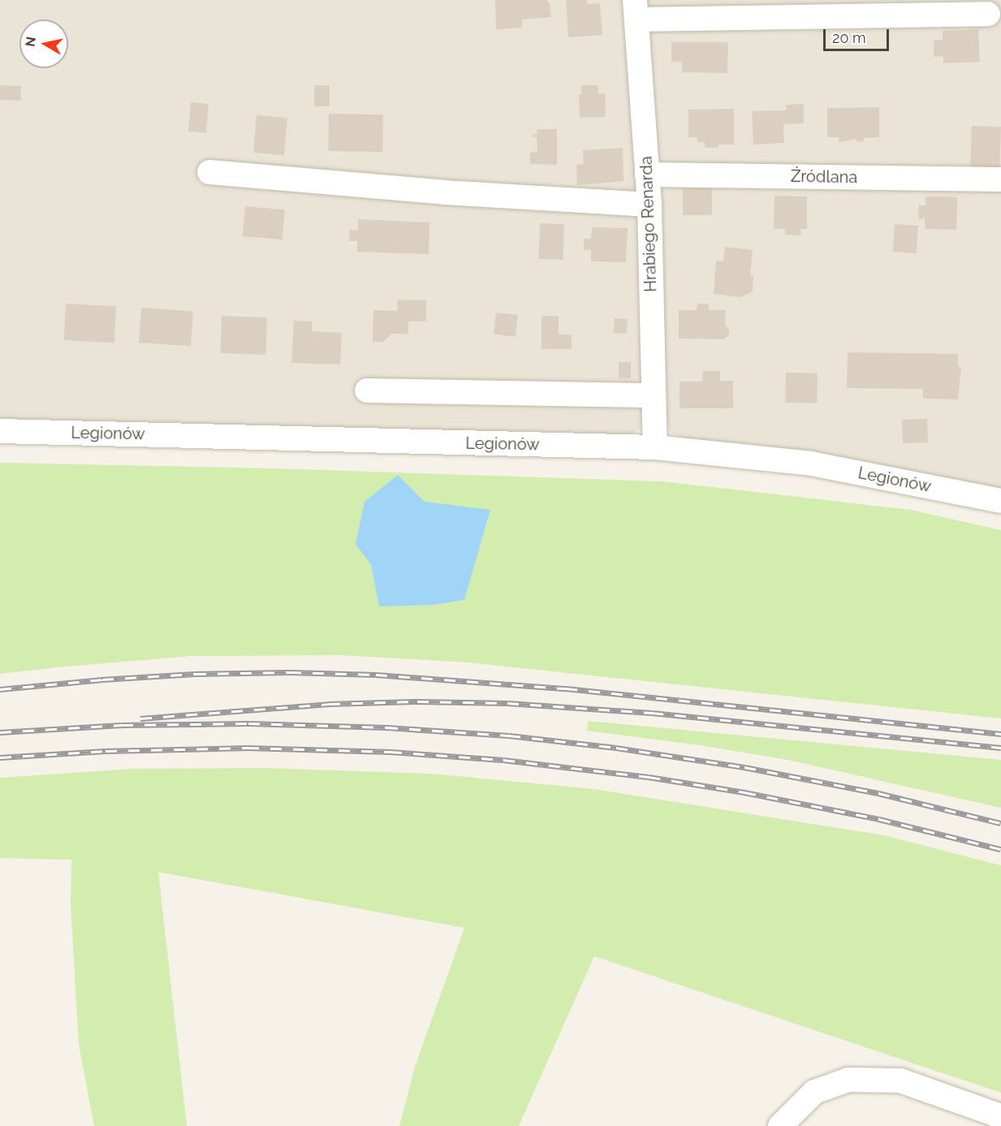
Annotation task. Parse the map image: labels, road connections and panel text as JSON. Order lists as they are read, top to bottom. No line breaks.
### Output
{"streets":{"street":["Źródlana","Hrabiego Renarda","Legionów"]},"crossings":[["Źródlana","Hrabiego Renarda"],["Hrabiego Renarda","Legionów"]],"scale_bar":"20 m","north":"left"}
